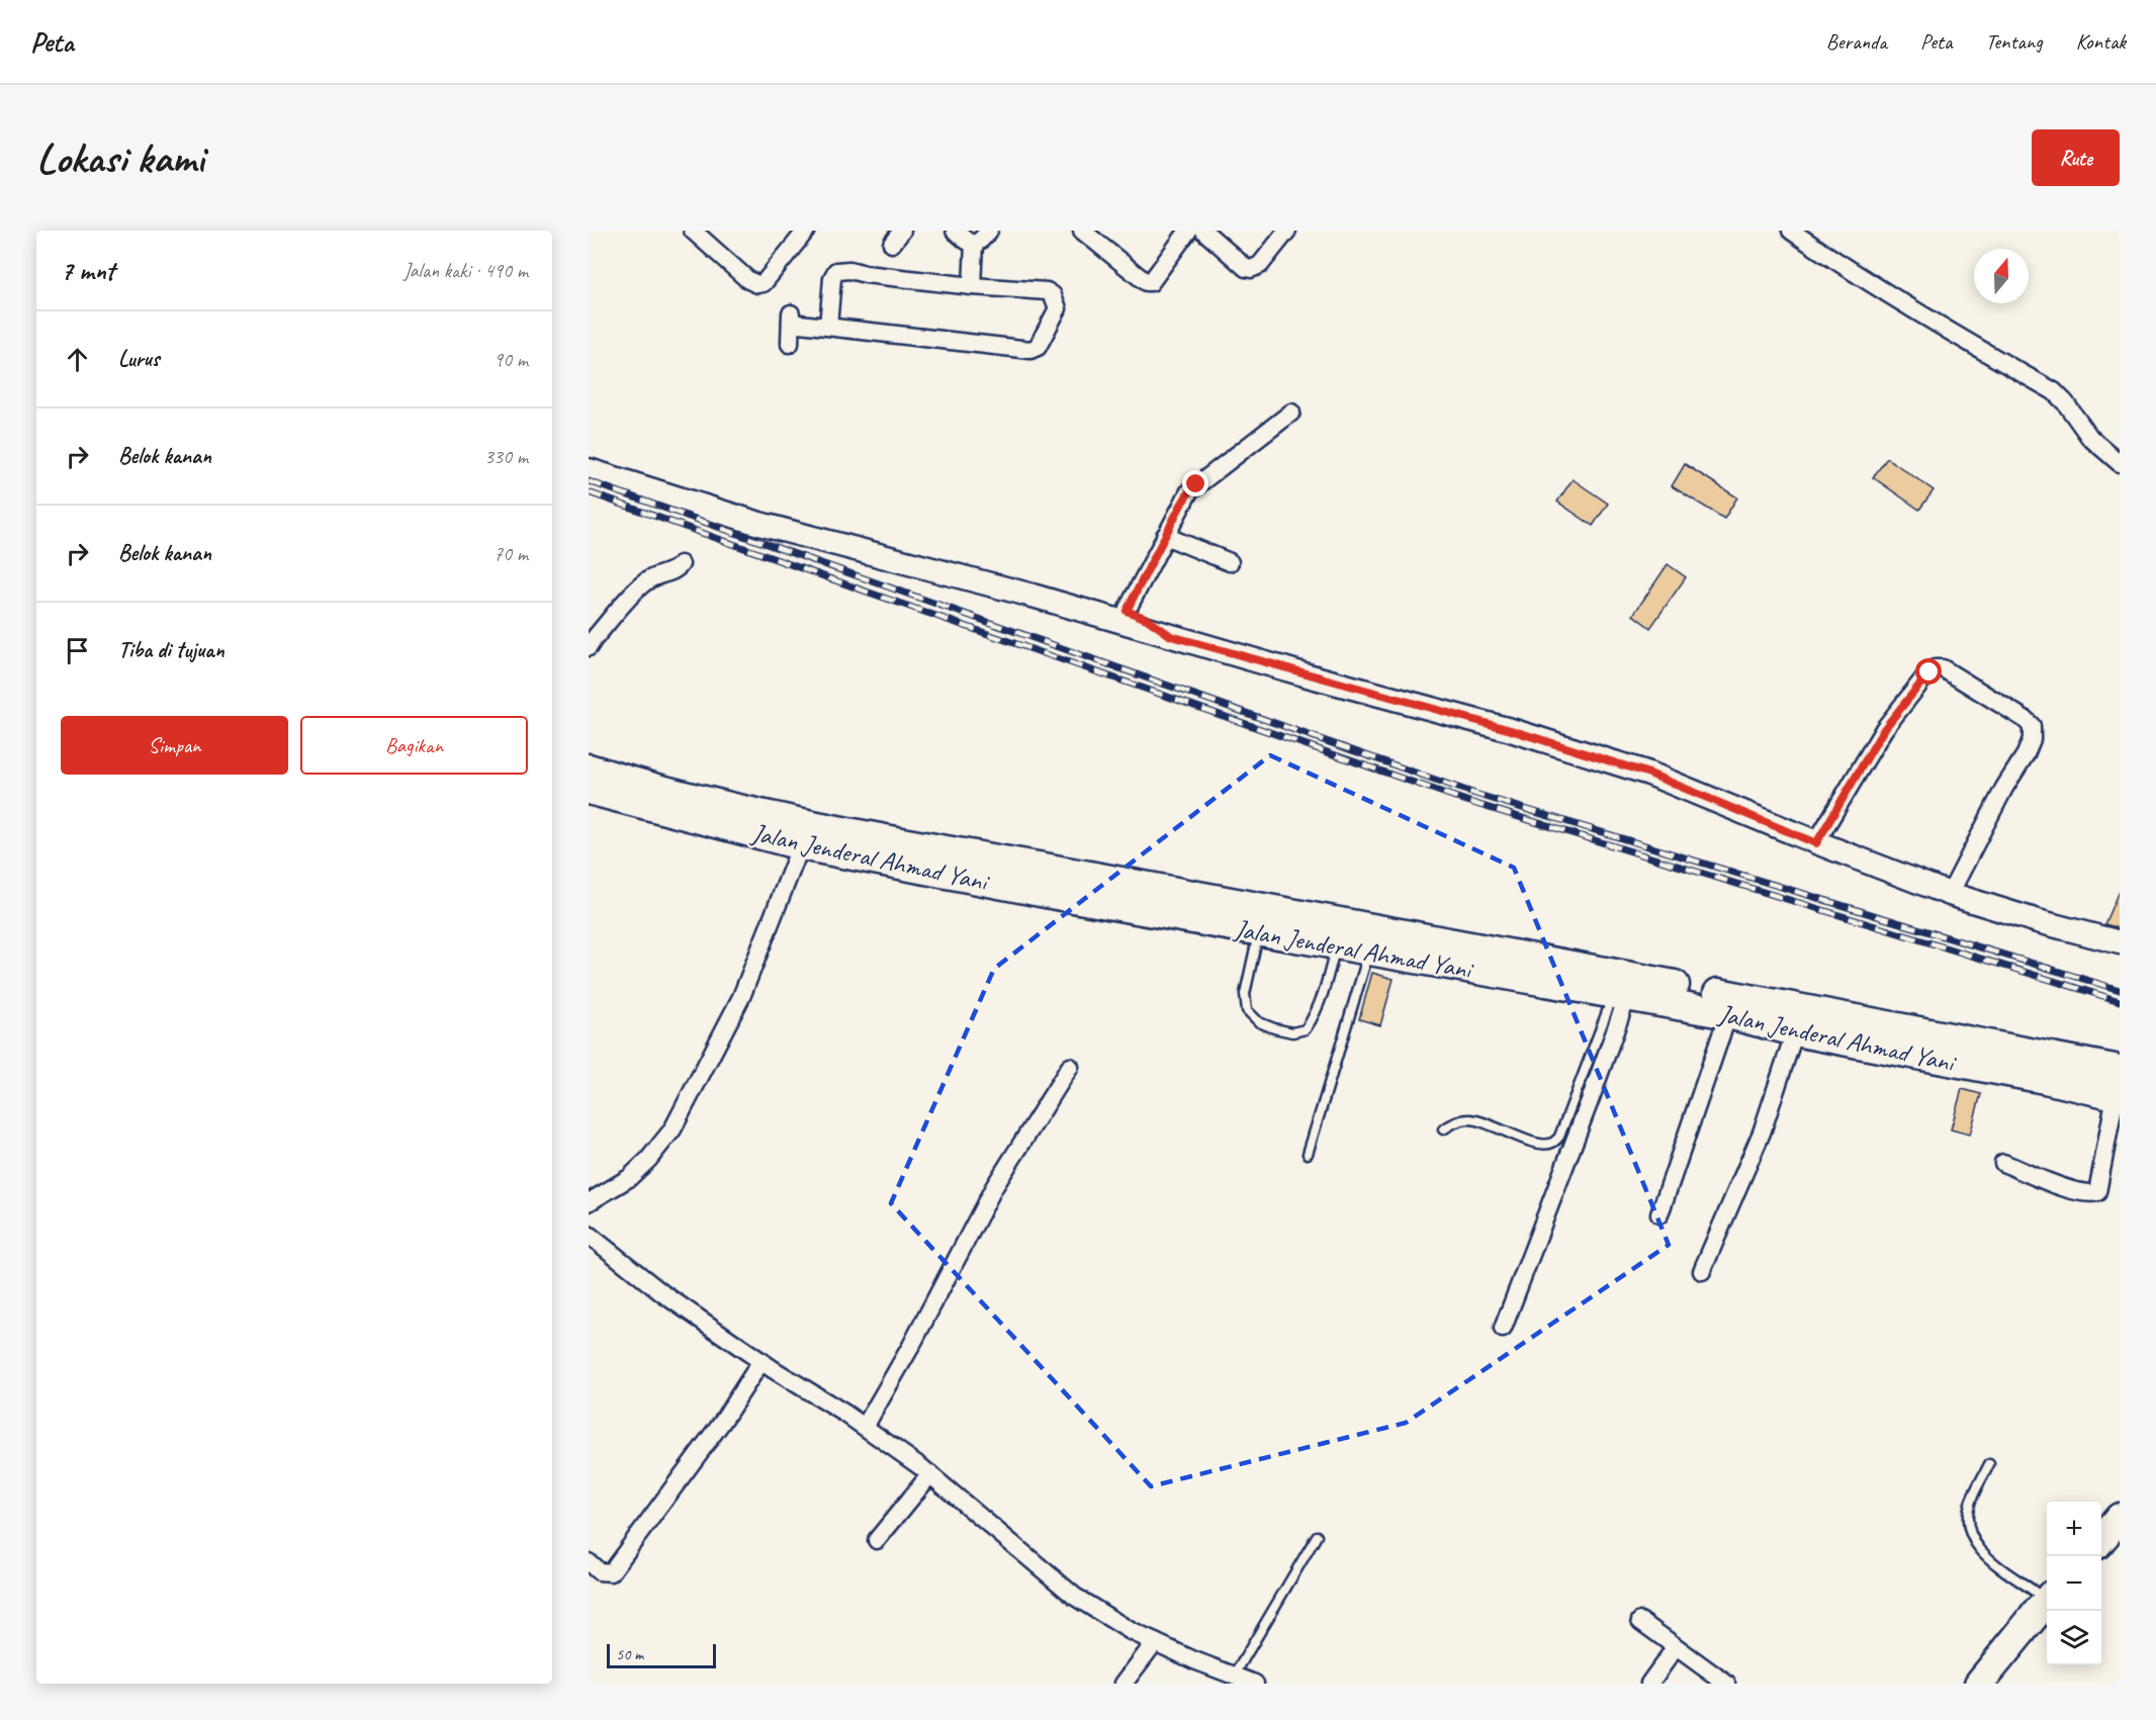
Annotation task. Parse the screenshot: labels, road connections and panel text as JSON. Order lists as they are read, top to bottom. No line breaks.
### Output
{"streets":{"highway":["Jalan Jenderal Ahmad Yani"]},"scale_bar":"50 m","north":"top","page":{"header":"Peta","nav":["Beranda","Peta","Tentang","Kontak"],"buttons":["Rute",["Simpan","Bagikan"]],"title":"Lokasi kami","heading":["7 mnt","Jalan kaki · 490 m"],"list":[["Lurus","90 m"],["Belok kanan","330 m"],["Belok kanan","70 m"],"Tiba di tujuan"],"map_buttons":["+","−"],"scale":"50 m"}}
